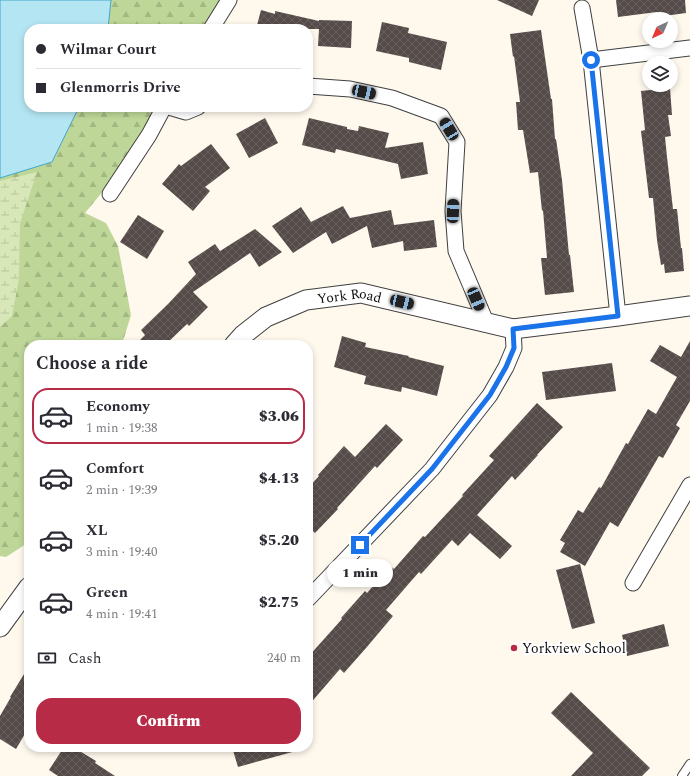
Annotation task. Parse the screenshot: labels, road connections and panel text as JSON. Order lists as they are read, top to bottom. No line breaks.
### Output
{"streets":{"street":["York Road"]},"places":["Yorkview School"],"north":"bottom left","page":{"banner":["Wilmar Court","Glenmorris Drive"],"heading":"Choose a ride","list":[{"name":"Economy","note":"1 min · 19:38","value":"$3.06"},{"name":"Comfort","note":"2 min · 19:39","value":"$4.13"},{"name":"XL","note":"3 min · 19:40","value":"$5.20"},{"name":"Green","note":"4 min · 19:41","value":"$2.75"}],"bubble":"1 min","pay":["Cash","240 m"],"buttons":"Confirm"}}
